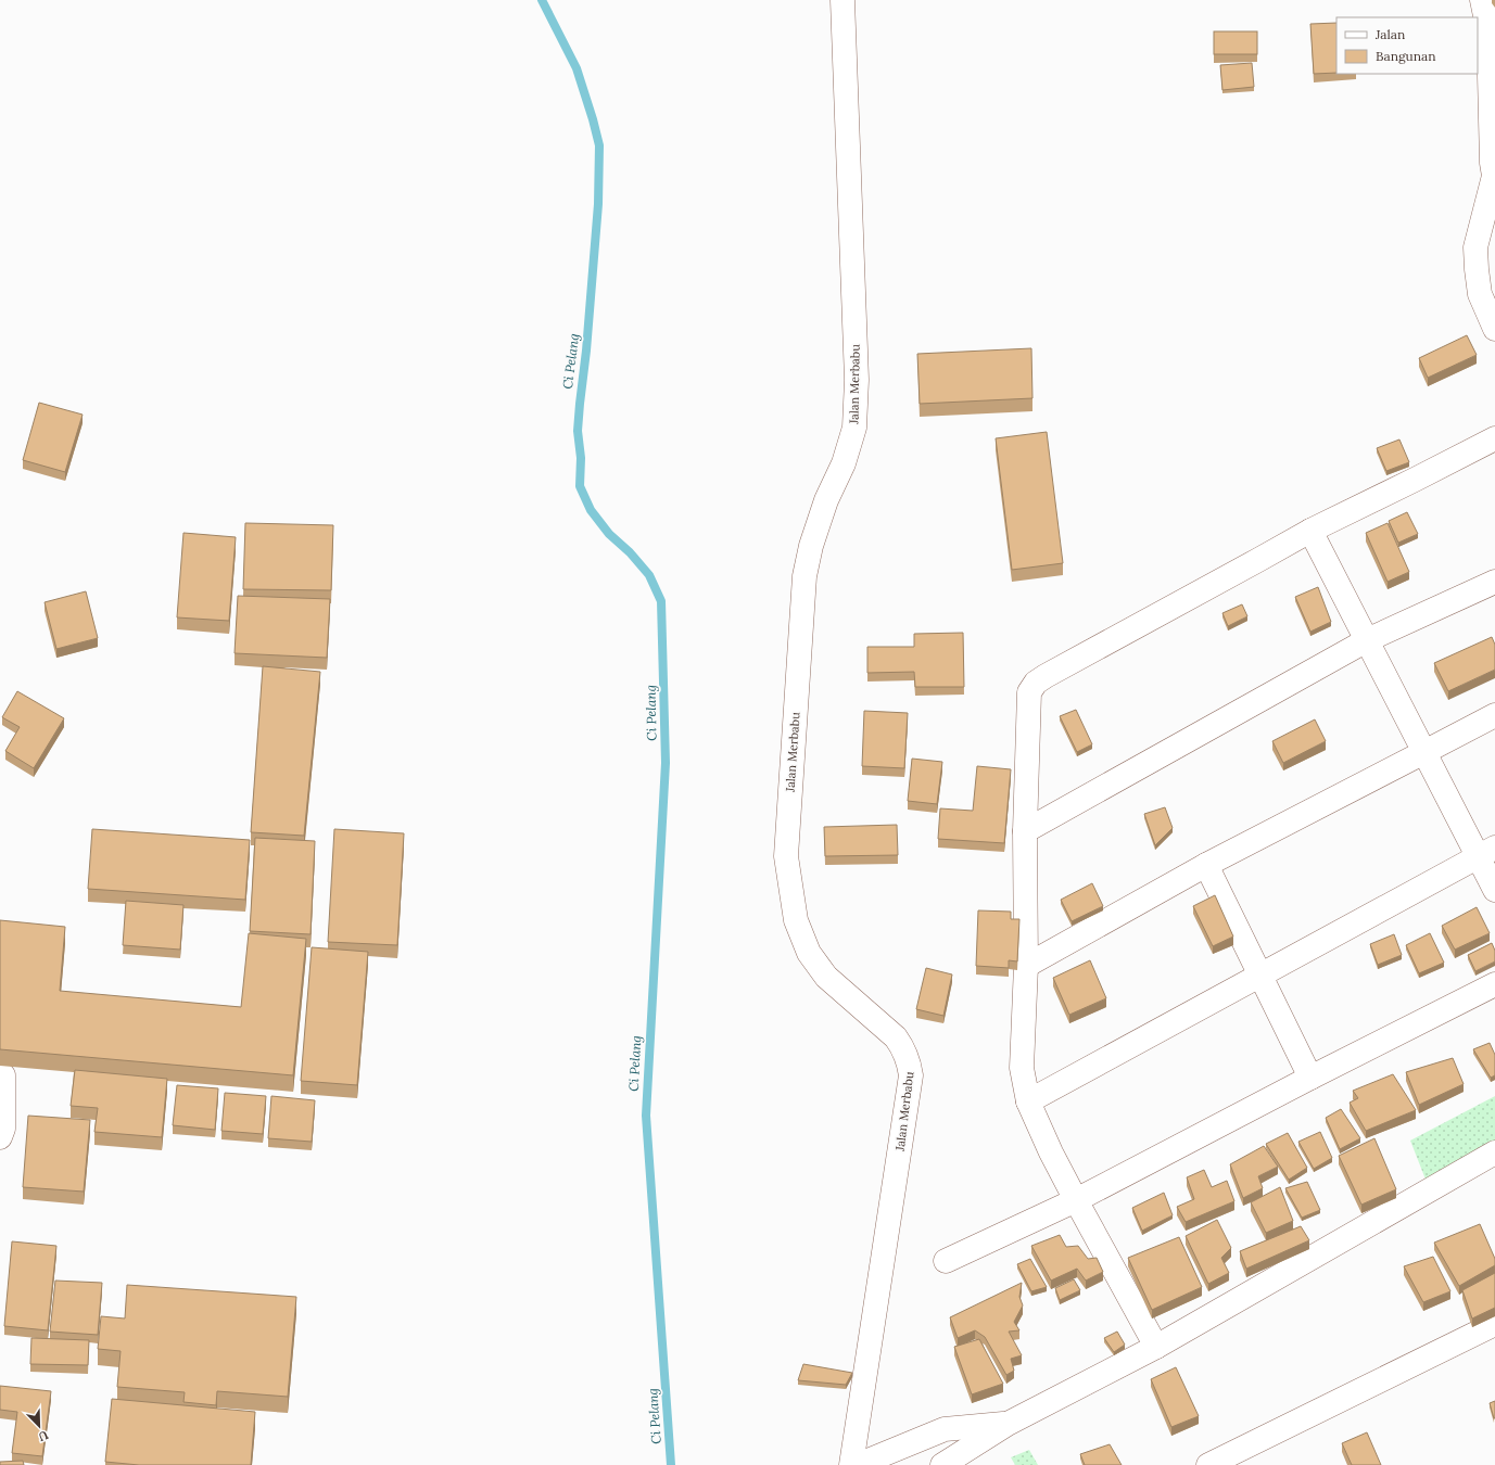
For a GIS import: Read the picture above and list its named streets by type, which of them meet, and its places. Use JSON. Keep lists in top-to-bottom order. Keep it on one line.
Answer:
{"streets":{"street":["Jalan Merbabu"]},"water":["Ci Pelang"],"legend":["Jalan","Bangunan"],"north":"bottom right"}
